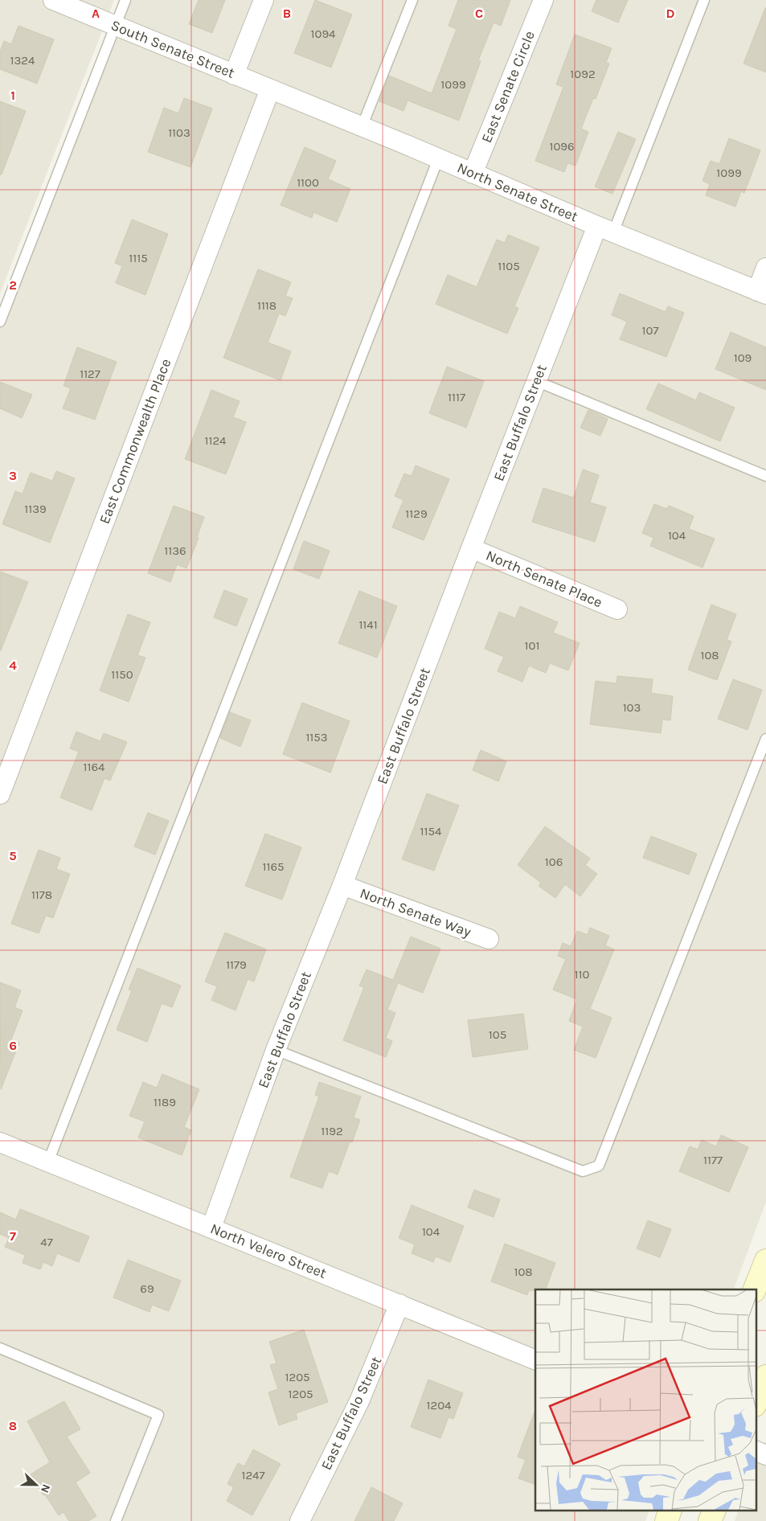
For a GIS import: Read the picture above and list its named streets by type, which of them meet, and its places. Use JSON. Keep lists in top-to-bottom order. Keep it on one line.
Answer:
{"streets":{"street":["South Senate Street","East Senate Circle","North Senate Street","East Buffalo Street","East Commonwealth Place","North Senate Place","North Senate Way","North Velero Street"]},"crossings":[["South Senate Street","North Senate Street"],["South Senate Street","East Commonwealth Place"],["East Senate Circle","North Senate Street"],["North Senate Street","East Buffalo Street"],["North Senate Street","East Commonwealth Place"],["East Buffalo Street","North Senate Place"],["East Buffalo Street","North Senate Way"],["East Buffalo Street","North Velero Street"]],"house_numbers":["1094","1324","1092","1099","1103","1096","1099","1100","1115","1105","1118","107","109","1127","1117","1124","1139","1129","104","1136","1141","101","108","1150","103","1153","1164","1154","106","1165","1178","1179","110","105","1189","1192","1177","104","47","108","69","1205","1205","1204","1247"],"north":"right","grid":{"columns":["A","B","C","D"],"rows":["1","2","3","4","5","6","7","8"]}}
